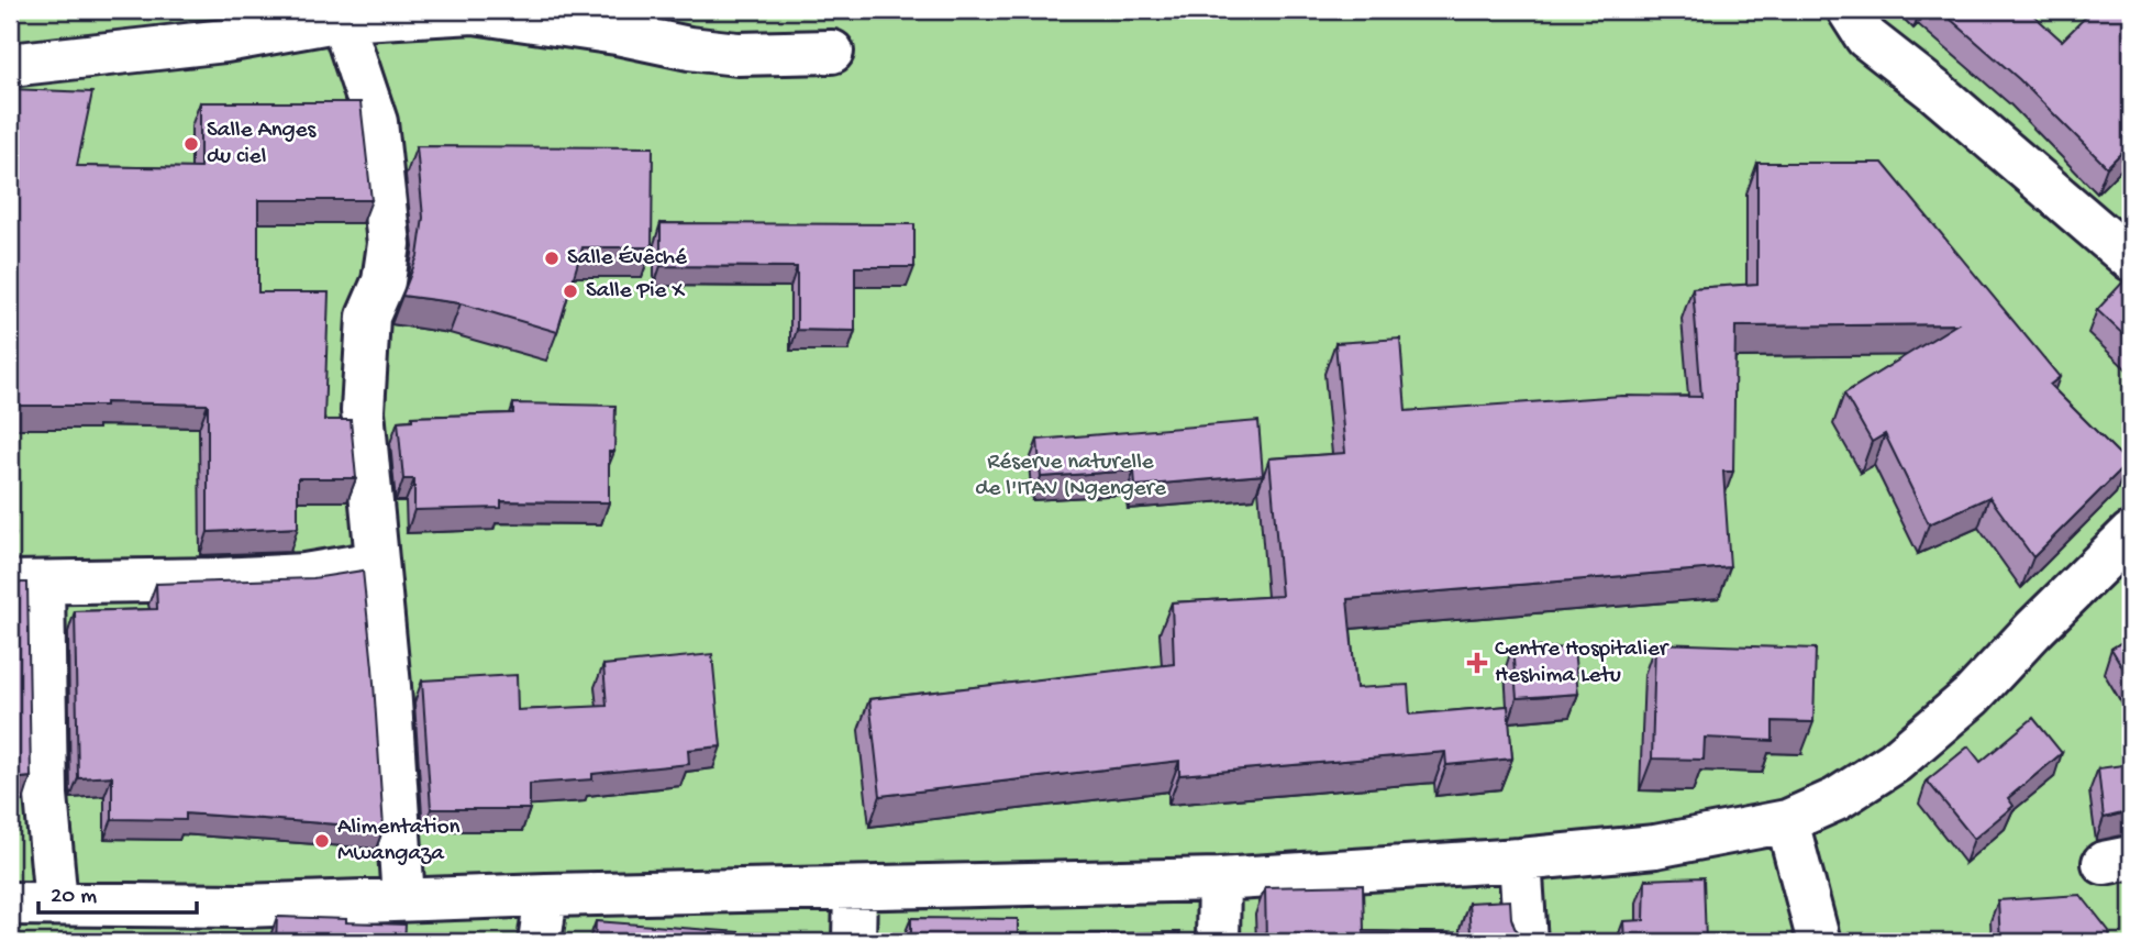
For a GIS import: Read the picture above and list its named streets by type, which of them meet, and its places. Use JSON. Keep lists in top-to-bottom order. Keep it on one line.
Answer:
{"parks":["Réserve naturelle de l'ITAV (Ngengere"],"places":{"other":["Salle Anges du ciel","Salle Évêché","Salle Pie X","Alimentation Mwangaza"],"health":["Centre Hospitalier Heshima Letu"]},"scale_bar":"20 m"}
